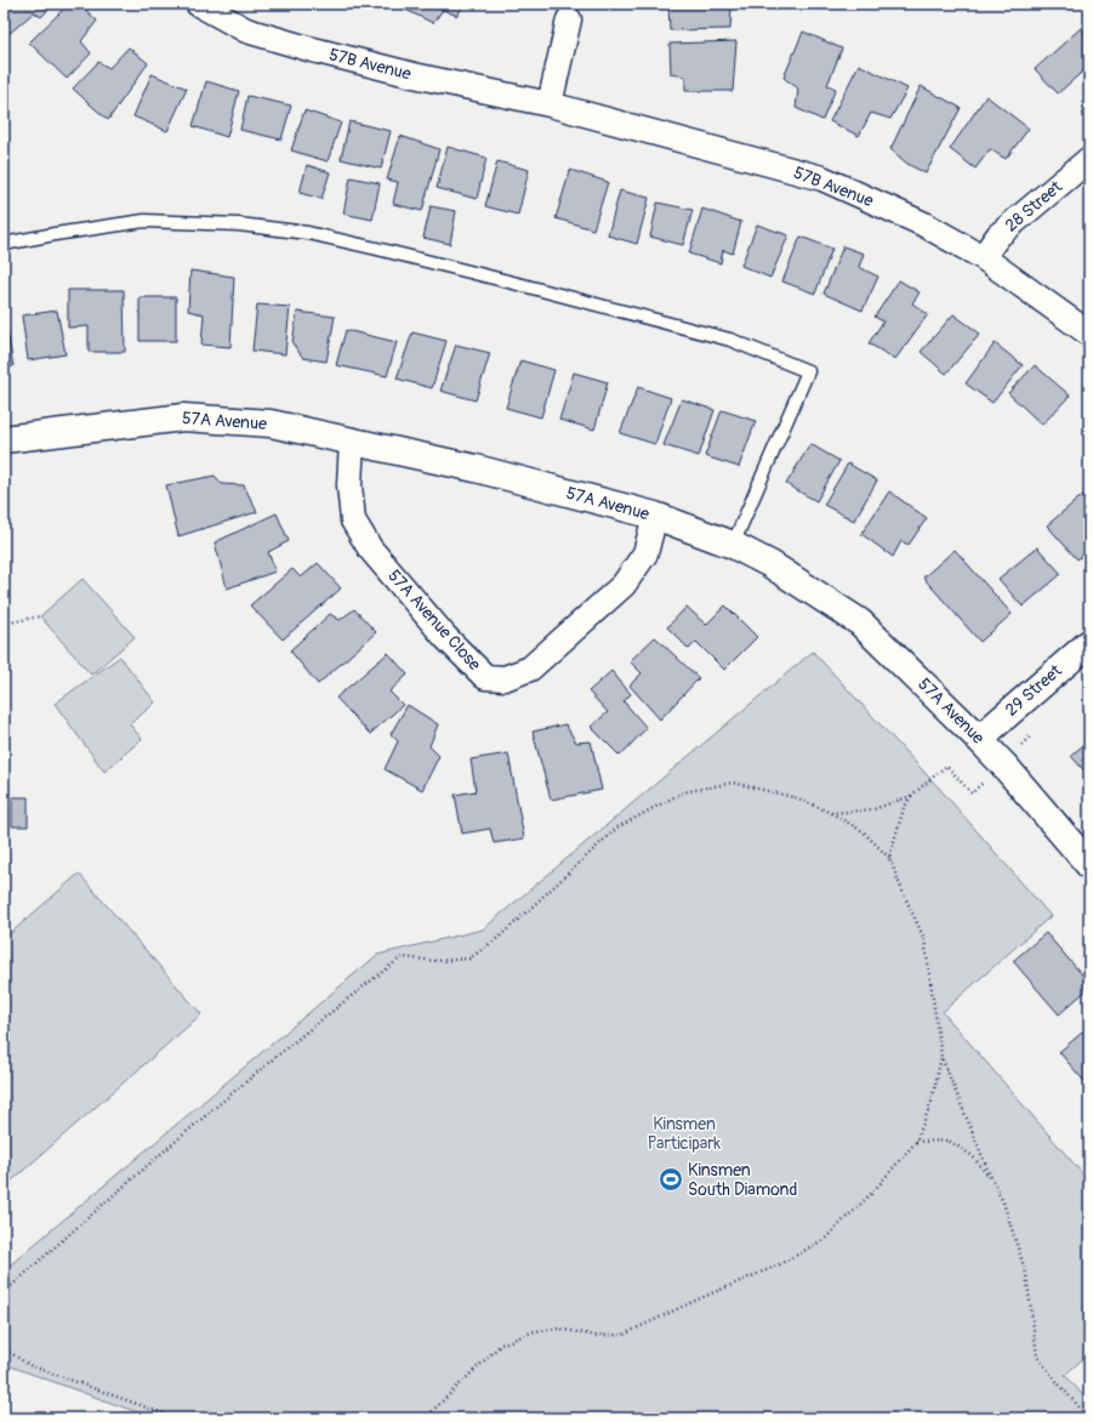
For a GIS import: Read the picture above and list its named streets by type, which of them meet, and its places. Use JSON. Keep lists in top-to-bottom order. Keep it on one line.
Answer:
{"streets":{"street":["57B Avenue","28 Street","57A Avenue","57A Avenue Close","29 Street"]},"crossings":[["57B Avenue","28 Street"],["57A Avenue","57A Avenue Close"],["57A Avenue","29 Street"]],"parks":["Kinsmen Participark"],"places":{"sports":["Kinsmen South Diamond"]}}
